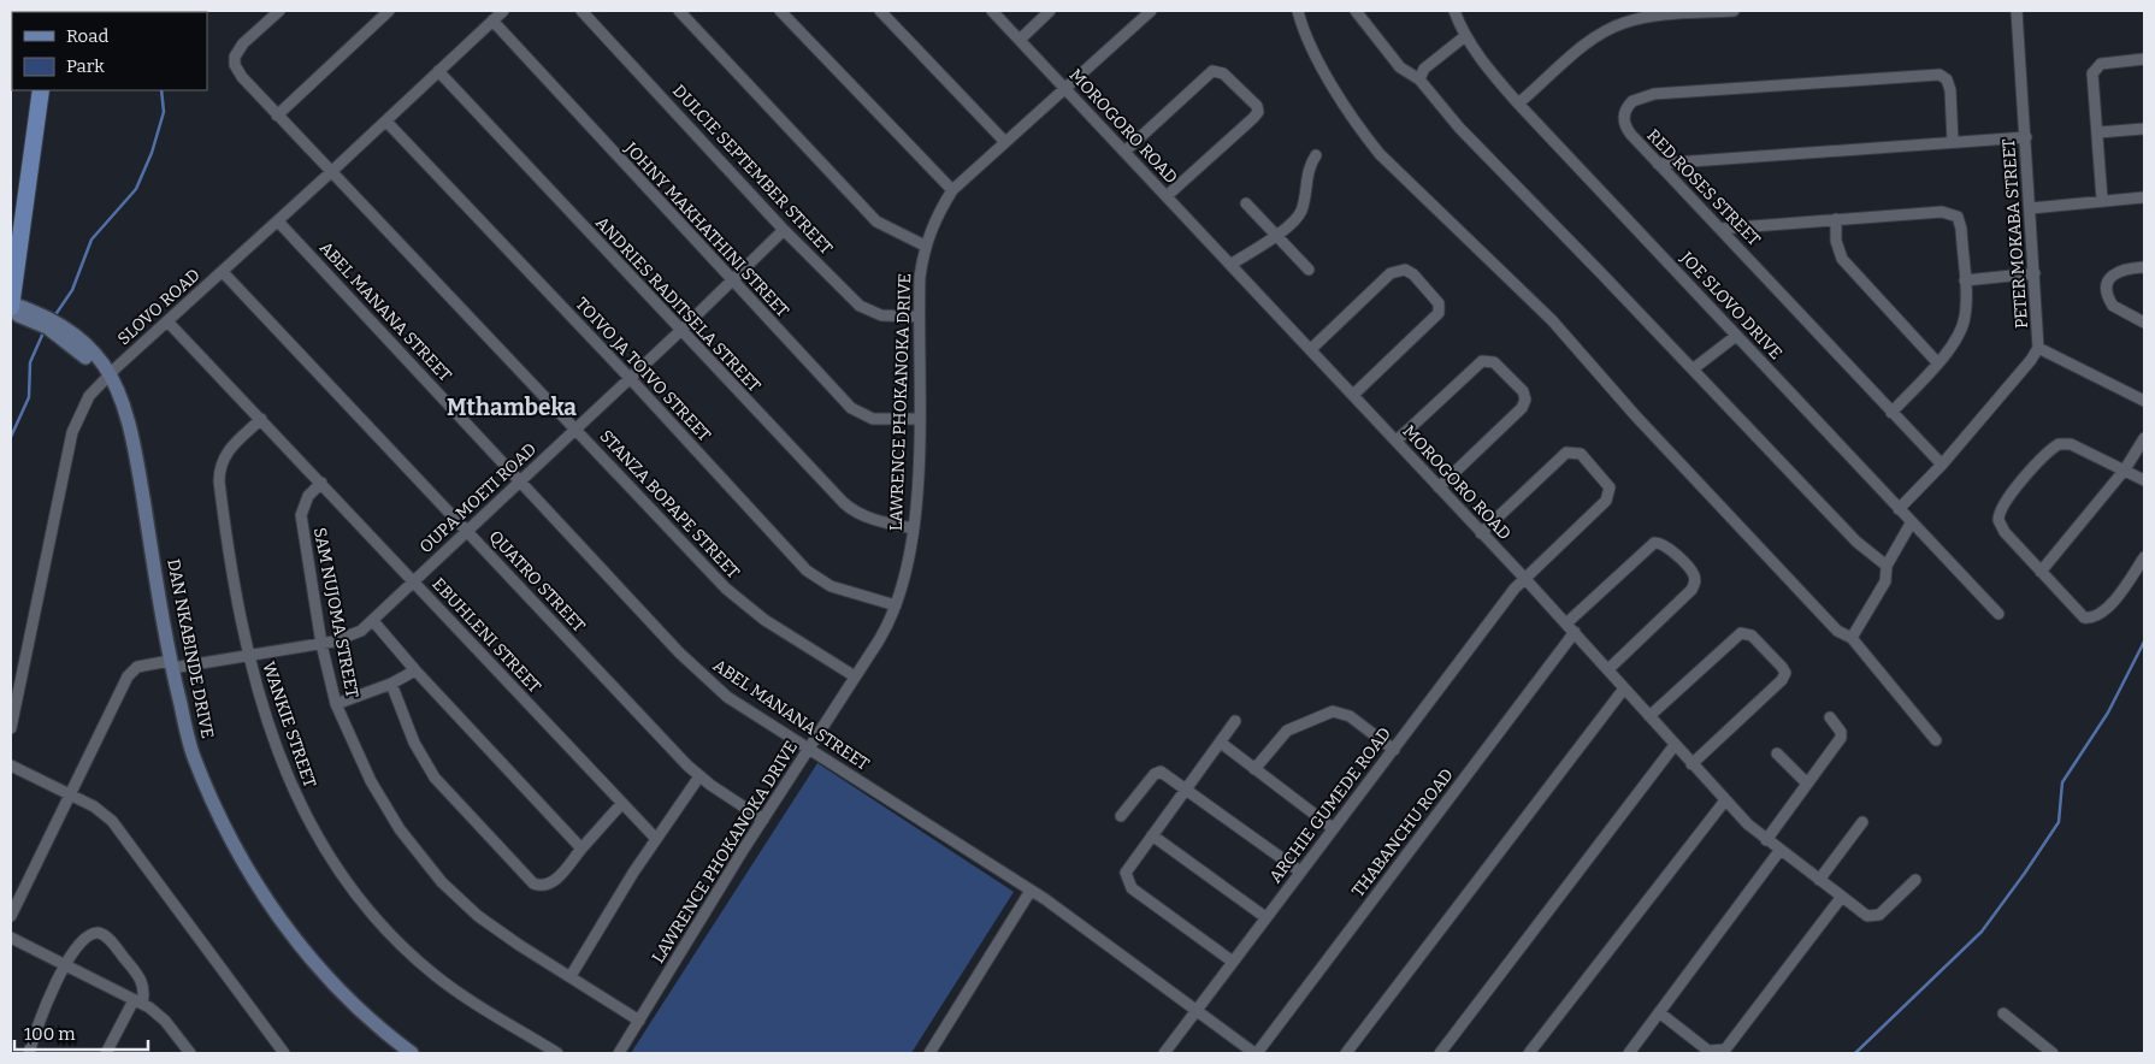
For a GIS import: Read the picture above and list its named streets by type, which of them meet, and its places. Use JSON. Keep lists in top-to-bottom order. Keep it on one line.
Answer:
{"streets":{"street":["MOROGORO ROAD","DULCIE SEPTEMBER STREET","RED ROSES STREET","JOHNY MAKHATHINI STREET","PETER MOKABA STREET","ANDRIES RADITSELA STREET","JOE SLOVO DRIVE","SLOVO ROAD","ABEL MANANA STREET","TOIVO JA TOIVO STREET","LAWRENCE PHOKANOKA DRIVE","OUPA MOETI ROAD","STANZA BOPAPE STREET","QUATRO STREET","SAM NUJOMA STREET","EBUHLENI STREET","DAN NKABINDE DRIVE","WANKIE STREET","ARCHIE GUMEDE ROAD","THABANCHU ROAD"]},"crossings":[["MOROGORO ROAD","LAWRENCE PHOKANOKA DRIVE"],["MOROGORO ROAD","ARCHIE GUMEDE ROAD"],["MOROGORO ROAD","THABANCHU ROAD"],["DULCIE SEPTEMBER STREET","LAWRENCE PHOKANOKA DRIVE"],["DULCIE SEPTEMBER STREET","OUPA MOETI ROAD"],["RED ROSES STREET","PETER MOKABA STREET"],["JOHNY MAKHATHINI STREET","SLOVO ROAD"],["JOHNY MAKHATHINI STREET","LAWRENCE PHOKANOKA DRIVE"],["JOHNY MAKHATHINI STREET","OUPA MOETI ROAD"],["PETER MOKABA STREET","JOE SLOVO DRIVE"],["ANDRIES RADITSELA STREET","SLOVO ROAD"],["ANDRIES RADITSELA STREET","LAWRENCE PHOKANOKA DRIVE"],["ANDRIES RADITSELA STREET","OUPA MOETI ROAD"],["SLOVO ROAD","ABEL MANANA STREET"],["SLOVO ROAD","TOIVO JA TOIVO STREET"],["SLOVO ROAD","STANZA BOPAPE STREET"],["SLOVO ROAD","QUATRO STREET"],["SLOVO ROAD","EBUHLENI STREET"],["SLOVO ROAD","DAN NKABINDE DRIVE"],["ABEL MANANA STREET","LAWRENCE PHOKANOKA DRIVE"],["ABEL MANANA STREET","OUPA MOETI ROAD"],["ABEL MANANA STREET","ARCHIE GUMEDE ROAD"],["ABEL MANANA STREET","THABANCHU ROAD"],["TOIVO JA TOIVO STREET","LAWRENCE PHOKANOKA DRIVE"],["TOIVO JA TOIVO STREET","OUPA MOETI ROAD"],["LAWRENCE PHOKANOKA DRIVE","STANZA BOPAPE STREET"],["LAWRENCE PHOKANOKA DRIVE","QUATRO STREET"],["LAWRENCE PHOKANOKA DRIVE","SAM NUJOMA STREET"],["OUPA MOETI ROAD","STANZA BOPAPE STREET"],["OUPA MOETI ROAD","QUATRO STREET"],["OUPA MOETI ROAD","SAM NUJOMA STREET"],["OUPA MOETI ROAD","EBUHLENI STREET"],["OUPA MOETI ROAD","DAN NKABINDE DRIVE"],["OUPA MOETI ROAD","WANKIE STREET"],["SAM NUJOMA STREET","EBUHLENI STREET"],["EBUHLENI STREET","WANKIE STREET"]],"districts":["Mthambeka"],"legend":["Road","Park"],"scale_bar":"100 m"}
